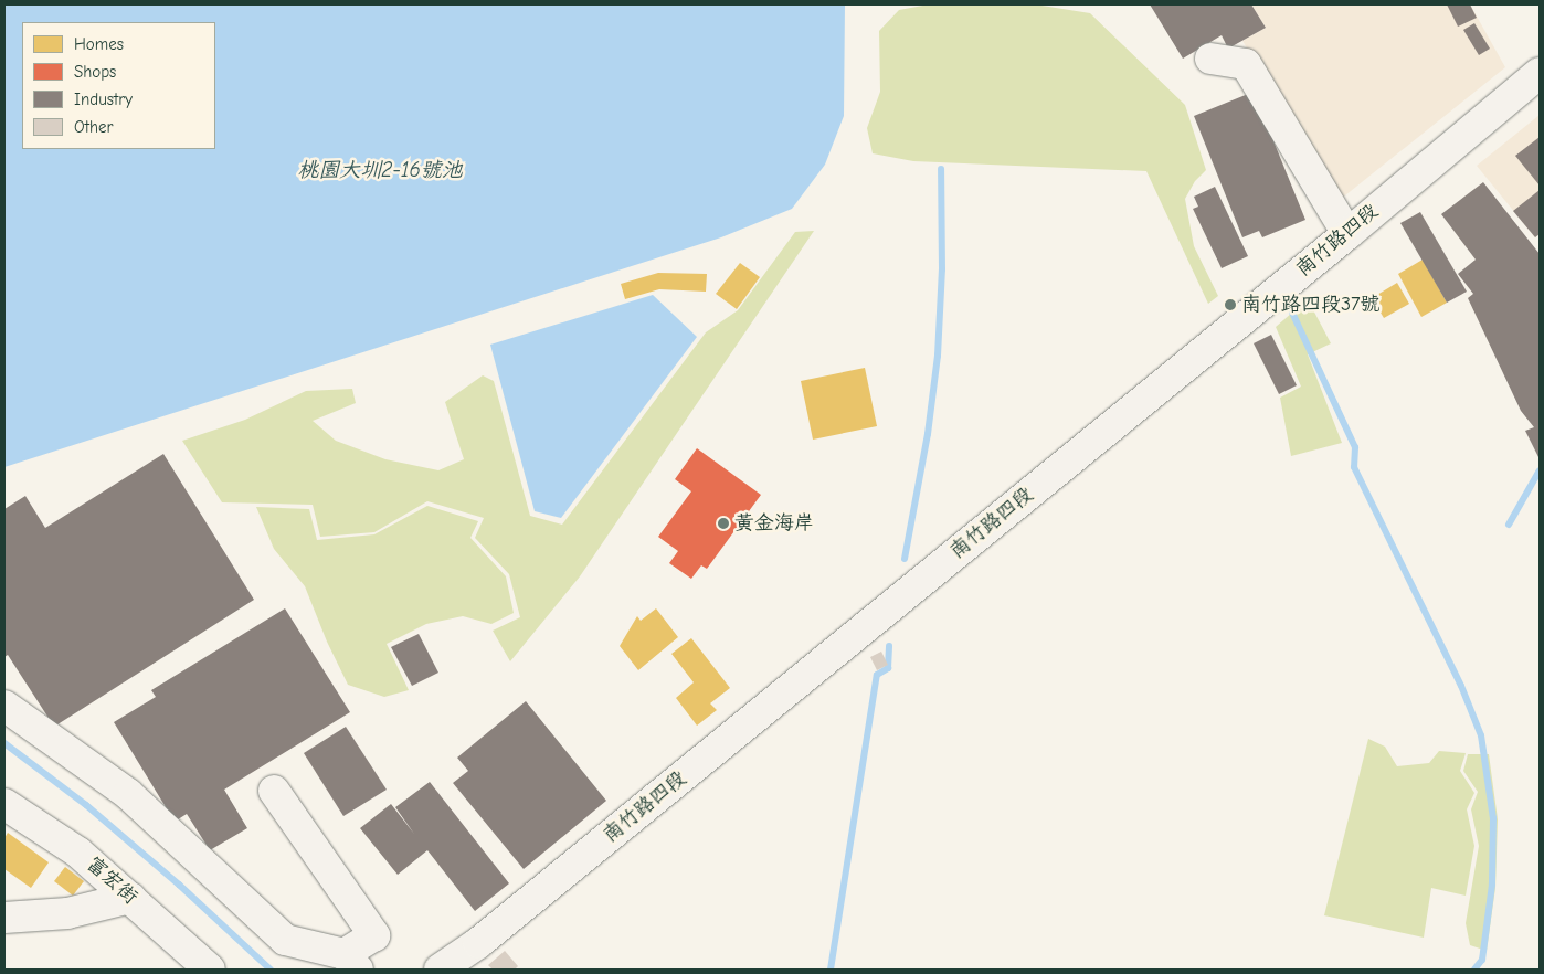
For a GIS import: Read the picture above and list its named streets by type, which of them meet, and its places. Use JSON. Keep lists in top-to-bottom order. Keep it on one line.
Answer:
{"streets":{"street":["南竹路四段","富宏街"]},"water":["桃園大圳2-16號池"],"places":["南竹路四段37號","黃金海岸"],"legend":["Homes","Shops","Industry","Other"]}
